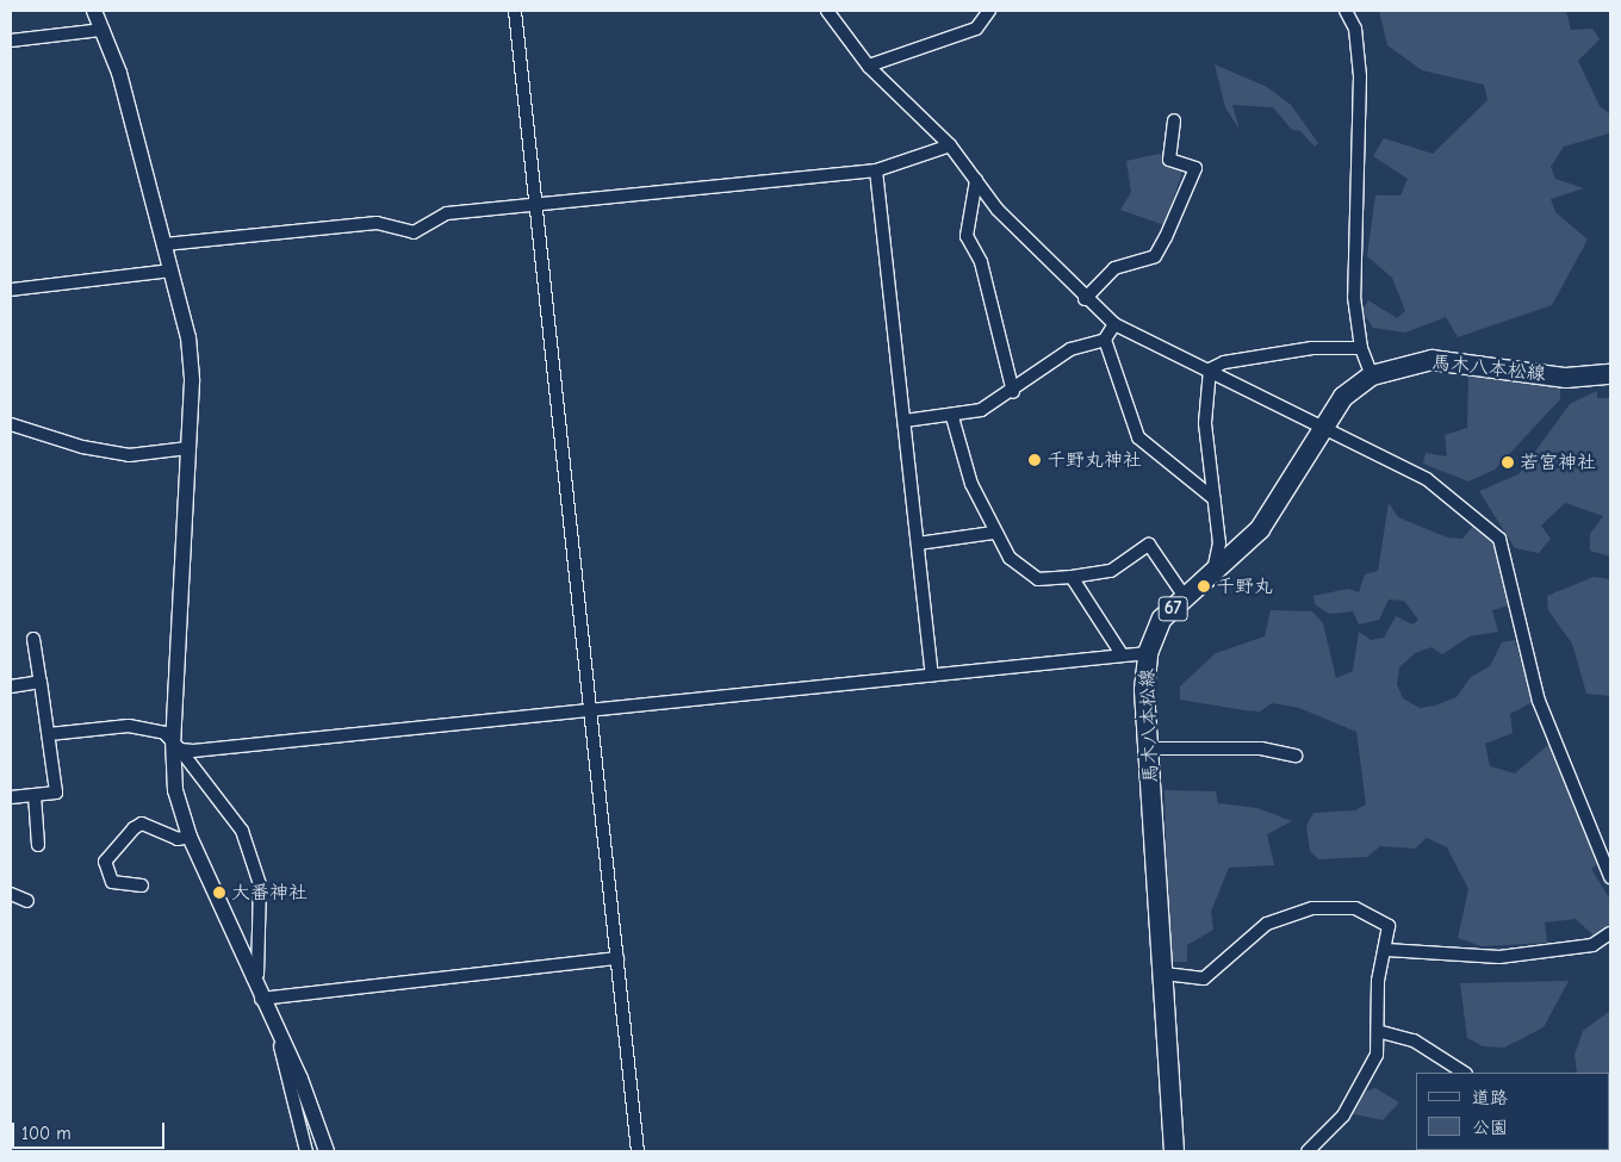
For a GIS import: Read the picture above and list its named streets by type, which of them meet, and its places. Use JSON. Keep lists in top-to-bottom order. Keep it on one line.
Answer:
{"streets":{"main road":["馬木八本松線","67"]},"places":["千野丸神社","若宮神社","千野丸","大番神社"],"legend":["道路","公園"],"scale_bar":"100 m"}
